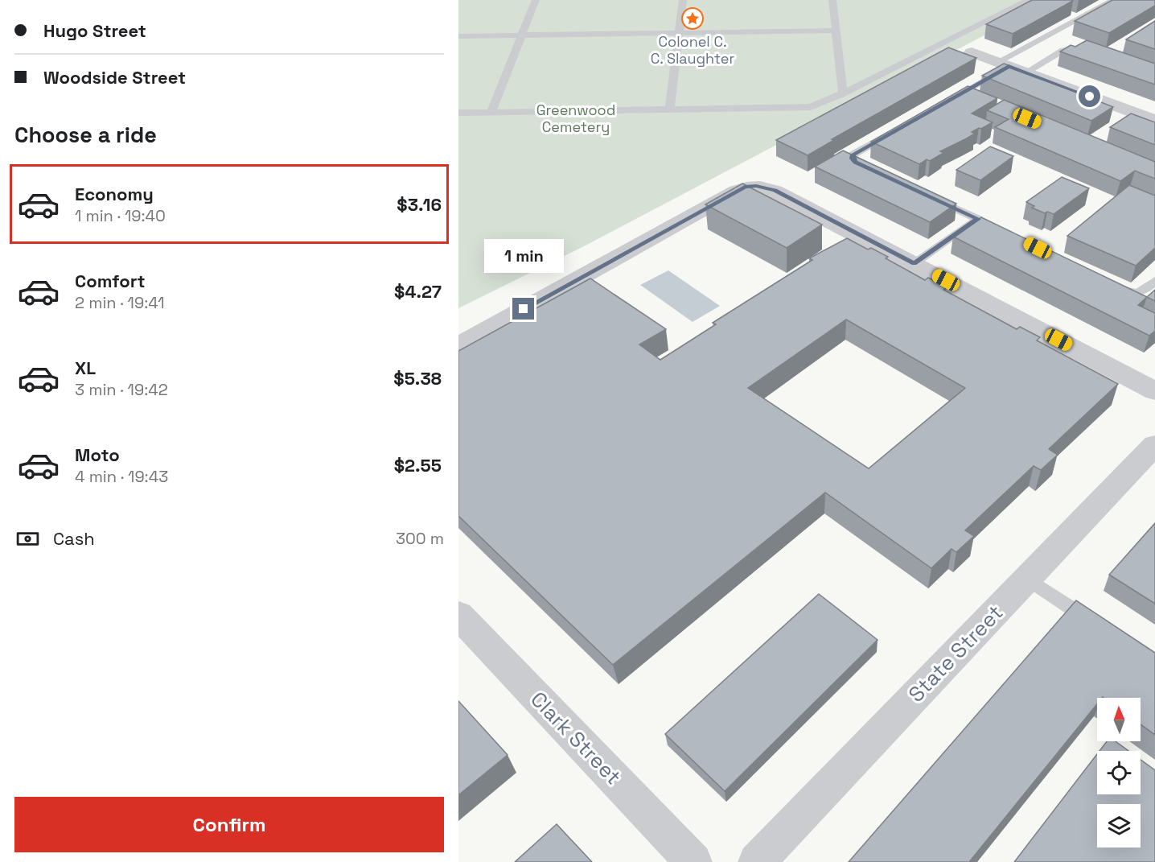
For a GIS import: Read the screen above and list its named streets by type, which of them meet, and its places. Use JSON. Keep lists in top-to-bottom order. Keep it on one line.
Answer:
{"streets":{"street":["State Street","Clark Street"]},"parks":["Greenwood Cemetery"],"places":{"place":["Colonel C. C. Slaughter"]},"north":"top","page":{"banner":["Hugo Street","Woodside Street"],"heading":"Choose a ride","list":[{"name":"Economy","note":"1 min · 19:40","value":"$3.16"},{"name":"Comfort","note":"2 min · 19:41","value":"$4.27"},{"name":"XL","note":"3 min · 19:42","value":"$5.38"},{"name":"Moto","note":"4 min · 19:43","value":"$2.55"}],"bubble":"1 min","pay":["Cash","300 m"],"buttons":"Confirm"}}
